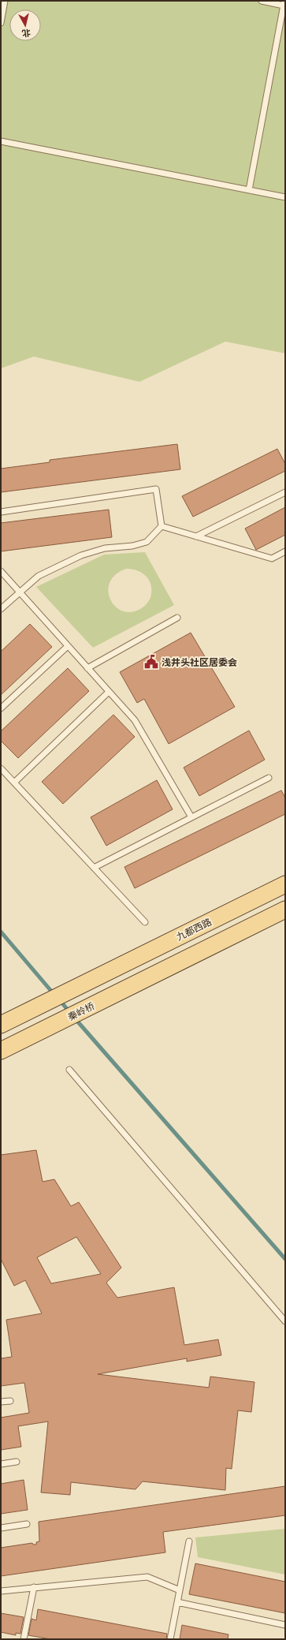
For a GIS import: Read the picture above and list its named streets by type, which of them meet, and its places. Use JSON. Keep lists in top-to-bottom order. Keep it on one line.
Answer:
{"streets":{"main road":["九都西路","秦岭桥"]},"places":{"public building":["浅井头社区居委会"]},"north":"bottom"}
